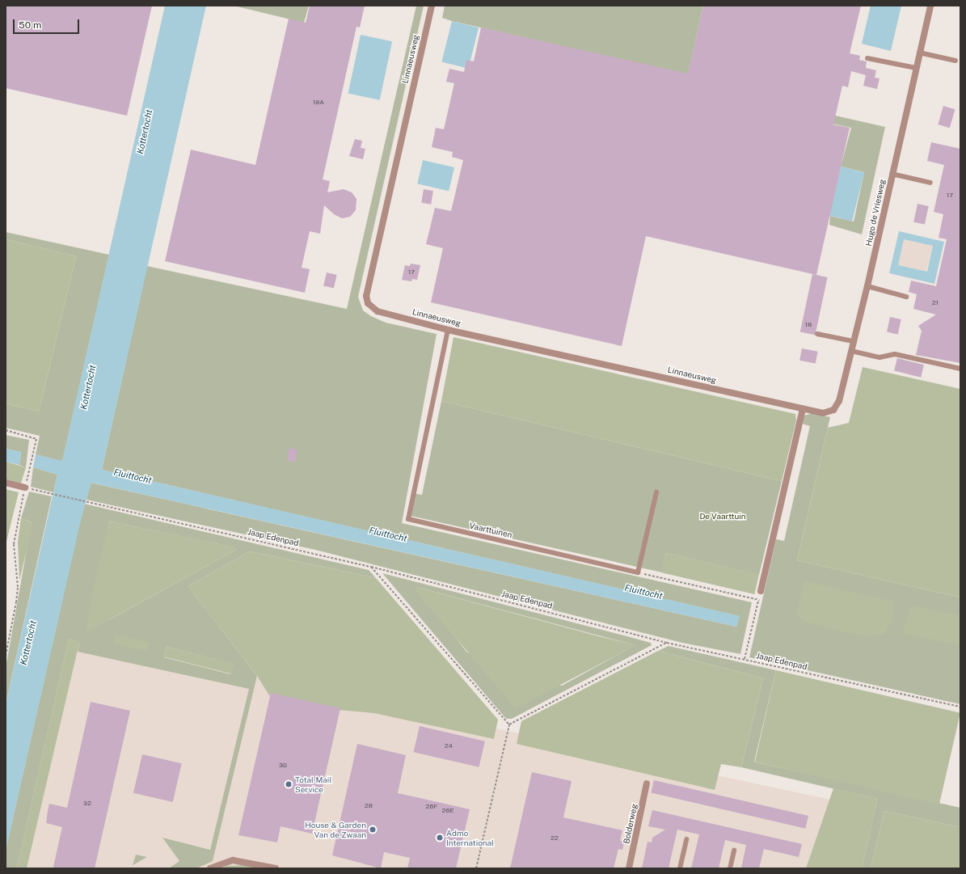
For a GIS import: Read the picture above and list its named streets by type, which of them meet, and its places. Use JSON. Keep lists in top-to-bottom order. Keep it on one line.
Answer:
{"streets":{"street":["Linnaeusweg","Hugo de Vriesweg","Bolderweg"],"lane":["Vaarttuinen"],"path":["Jaap Edenpad"]},"crossings":[["Linnaeusweg","Hugo de Vriesweg"],["Linnaeusweg","Vaarttuinen"]],"water":["Kottertocht","Fluittocht"],"parks":["De Vaarttuin"],"places":["Total Mail Service","House & Garden Van de Zwaan","Admo International"],"house_numbers":["18A","17","17","21","18","24","30","32","28","26F","26E","22"],"scale_bar":"50 m"}
